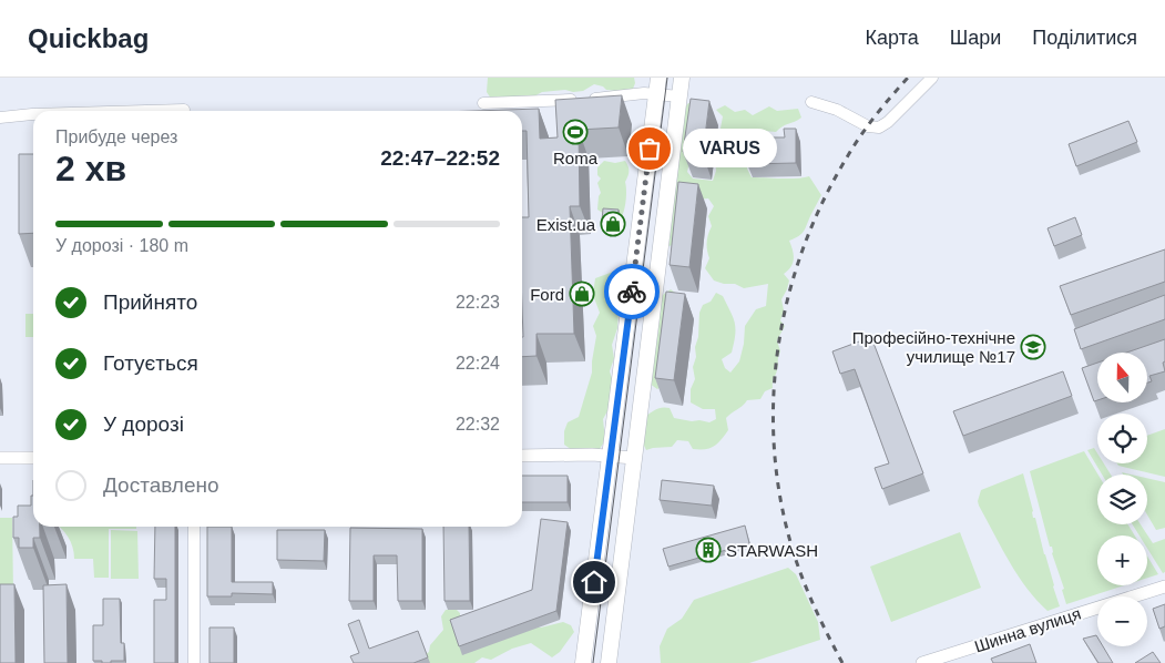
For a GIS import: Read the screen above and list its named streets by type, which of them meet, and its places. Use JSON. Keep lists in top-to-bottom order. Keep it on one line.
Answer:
{"streets":{"street":["Шинна вулиця"]},"places":{"sports":["Roma"],"other":["VARUS"],"shop":["Exist.ua","Ford"],"school or university":["Професійно-технічне училище №17"],"building":["STARWASH"]},"north":"top","page":{"header":"Quickbag","nav":["Карта","Шари","Поділитися"],"heading":["2 хв","Прибуде через","22:47–22:52"],"bubble":"VARUS","bar":"У дорозі · 180 m","list":[["Прийнято","22:23"],["Готується","22:24"],["У дорозі","22:32"],"Доставлено"],"map_buttons":["+","−"]}}
